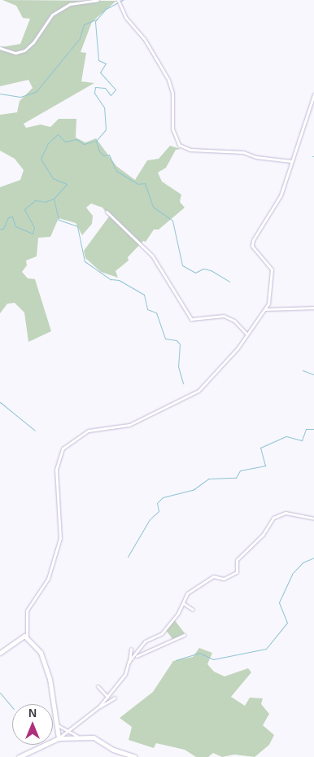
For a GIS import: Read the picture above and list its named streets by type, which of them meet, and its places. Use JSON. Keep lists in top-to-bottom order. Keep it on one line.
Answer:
{"north":"top"}
